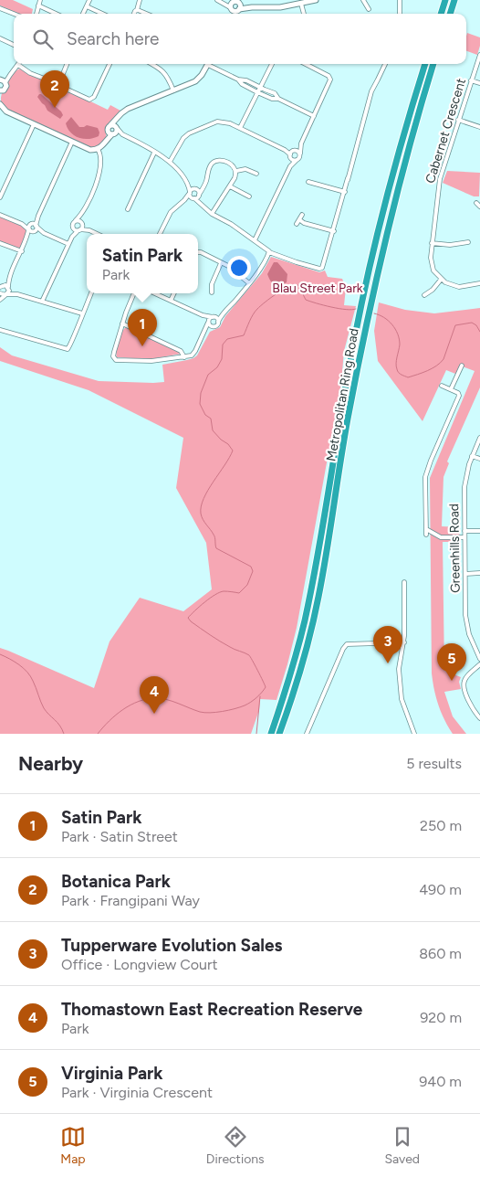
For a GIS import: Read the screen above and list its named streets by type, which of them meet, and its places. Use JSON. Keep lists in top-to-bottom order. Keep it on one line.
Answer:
{"streets":{"highway":["Metropolitan Ring Road"],"street":["Cabernet Crescent","Greenhills Road"]},"parks":["Blau Street Park"],"page":{"search":"Search here","pins":["2","1","3","5","4"],"popup":["Satin Park","Park"],"heading":["Nearby","5 results"],"list":[{"mark":"1","name":"Satin Park","note":"Park · Satin Street","value":"250 m"},{"mark":"2","name":"Botanica Park","note":"Park · Frangipani Way","value":"490 m"},{"mark":"3","name":"Tupperware Evolution Sales","note":"Office · Longview Court","value":"860 m"},{"mark":"4","name":"Thomastown East Recreation Reserve","note":"Park","value":"920 m"},{"mark":"5","name":"Virginia Park","note":"Park · Virginia Crescent","value":"940 m"}],"nav":["Map","Directions","Saved"]}}
